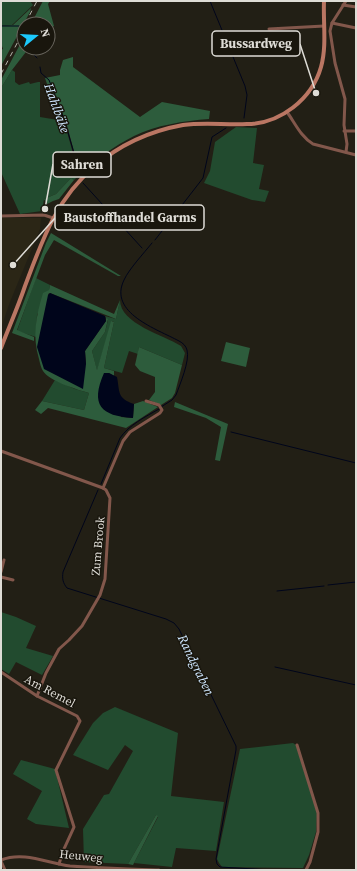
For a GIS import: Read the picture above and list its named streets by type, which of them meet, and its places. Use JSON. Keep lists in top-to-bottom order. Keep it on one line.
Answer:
{"streets":{"street":["Zum Brook","Am Remel","Heuweg"]},"crossings":[["Zum Brook","Am Remel"],["Am Remel","Heuweg"]],"water":["Hahlbäke","Randgraben"],"places":["Bussardweg","Sahren","Baustoffhandel Garms"],"north":"right"}
